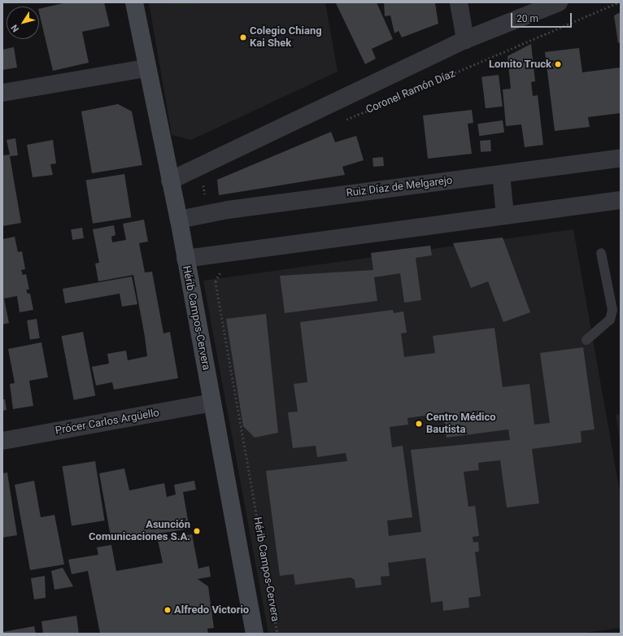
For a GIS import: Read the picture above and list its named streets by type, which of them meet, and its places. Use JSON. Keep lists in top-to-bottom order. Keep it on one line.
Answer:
{"streets":{"main road":["Hérib Campos-Cervera"],"street":["Coronel Ramón Díaz","Ruiz Díaz de Melgarejo","Prócer Carlos Argüello"]},"crossings":[["Coronel Ramón Díaz","Hérib Campos-Cervera"],["Ruiz Díaz de Melgarejo","Hérib Campos-Cervera"],["Hérib Campos-Cervera","Prócer Carlos Argüello"]],"places":["Colegio Chiang Kai Shek","Lomito Truck","Centro Médico Bautista","Asunción Comunicaciones S.A.","Alfredo Victorio"],"scale_bar":"20 m","north":"bottom left"}
